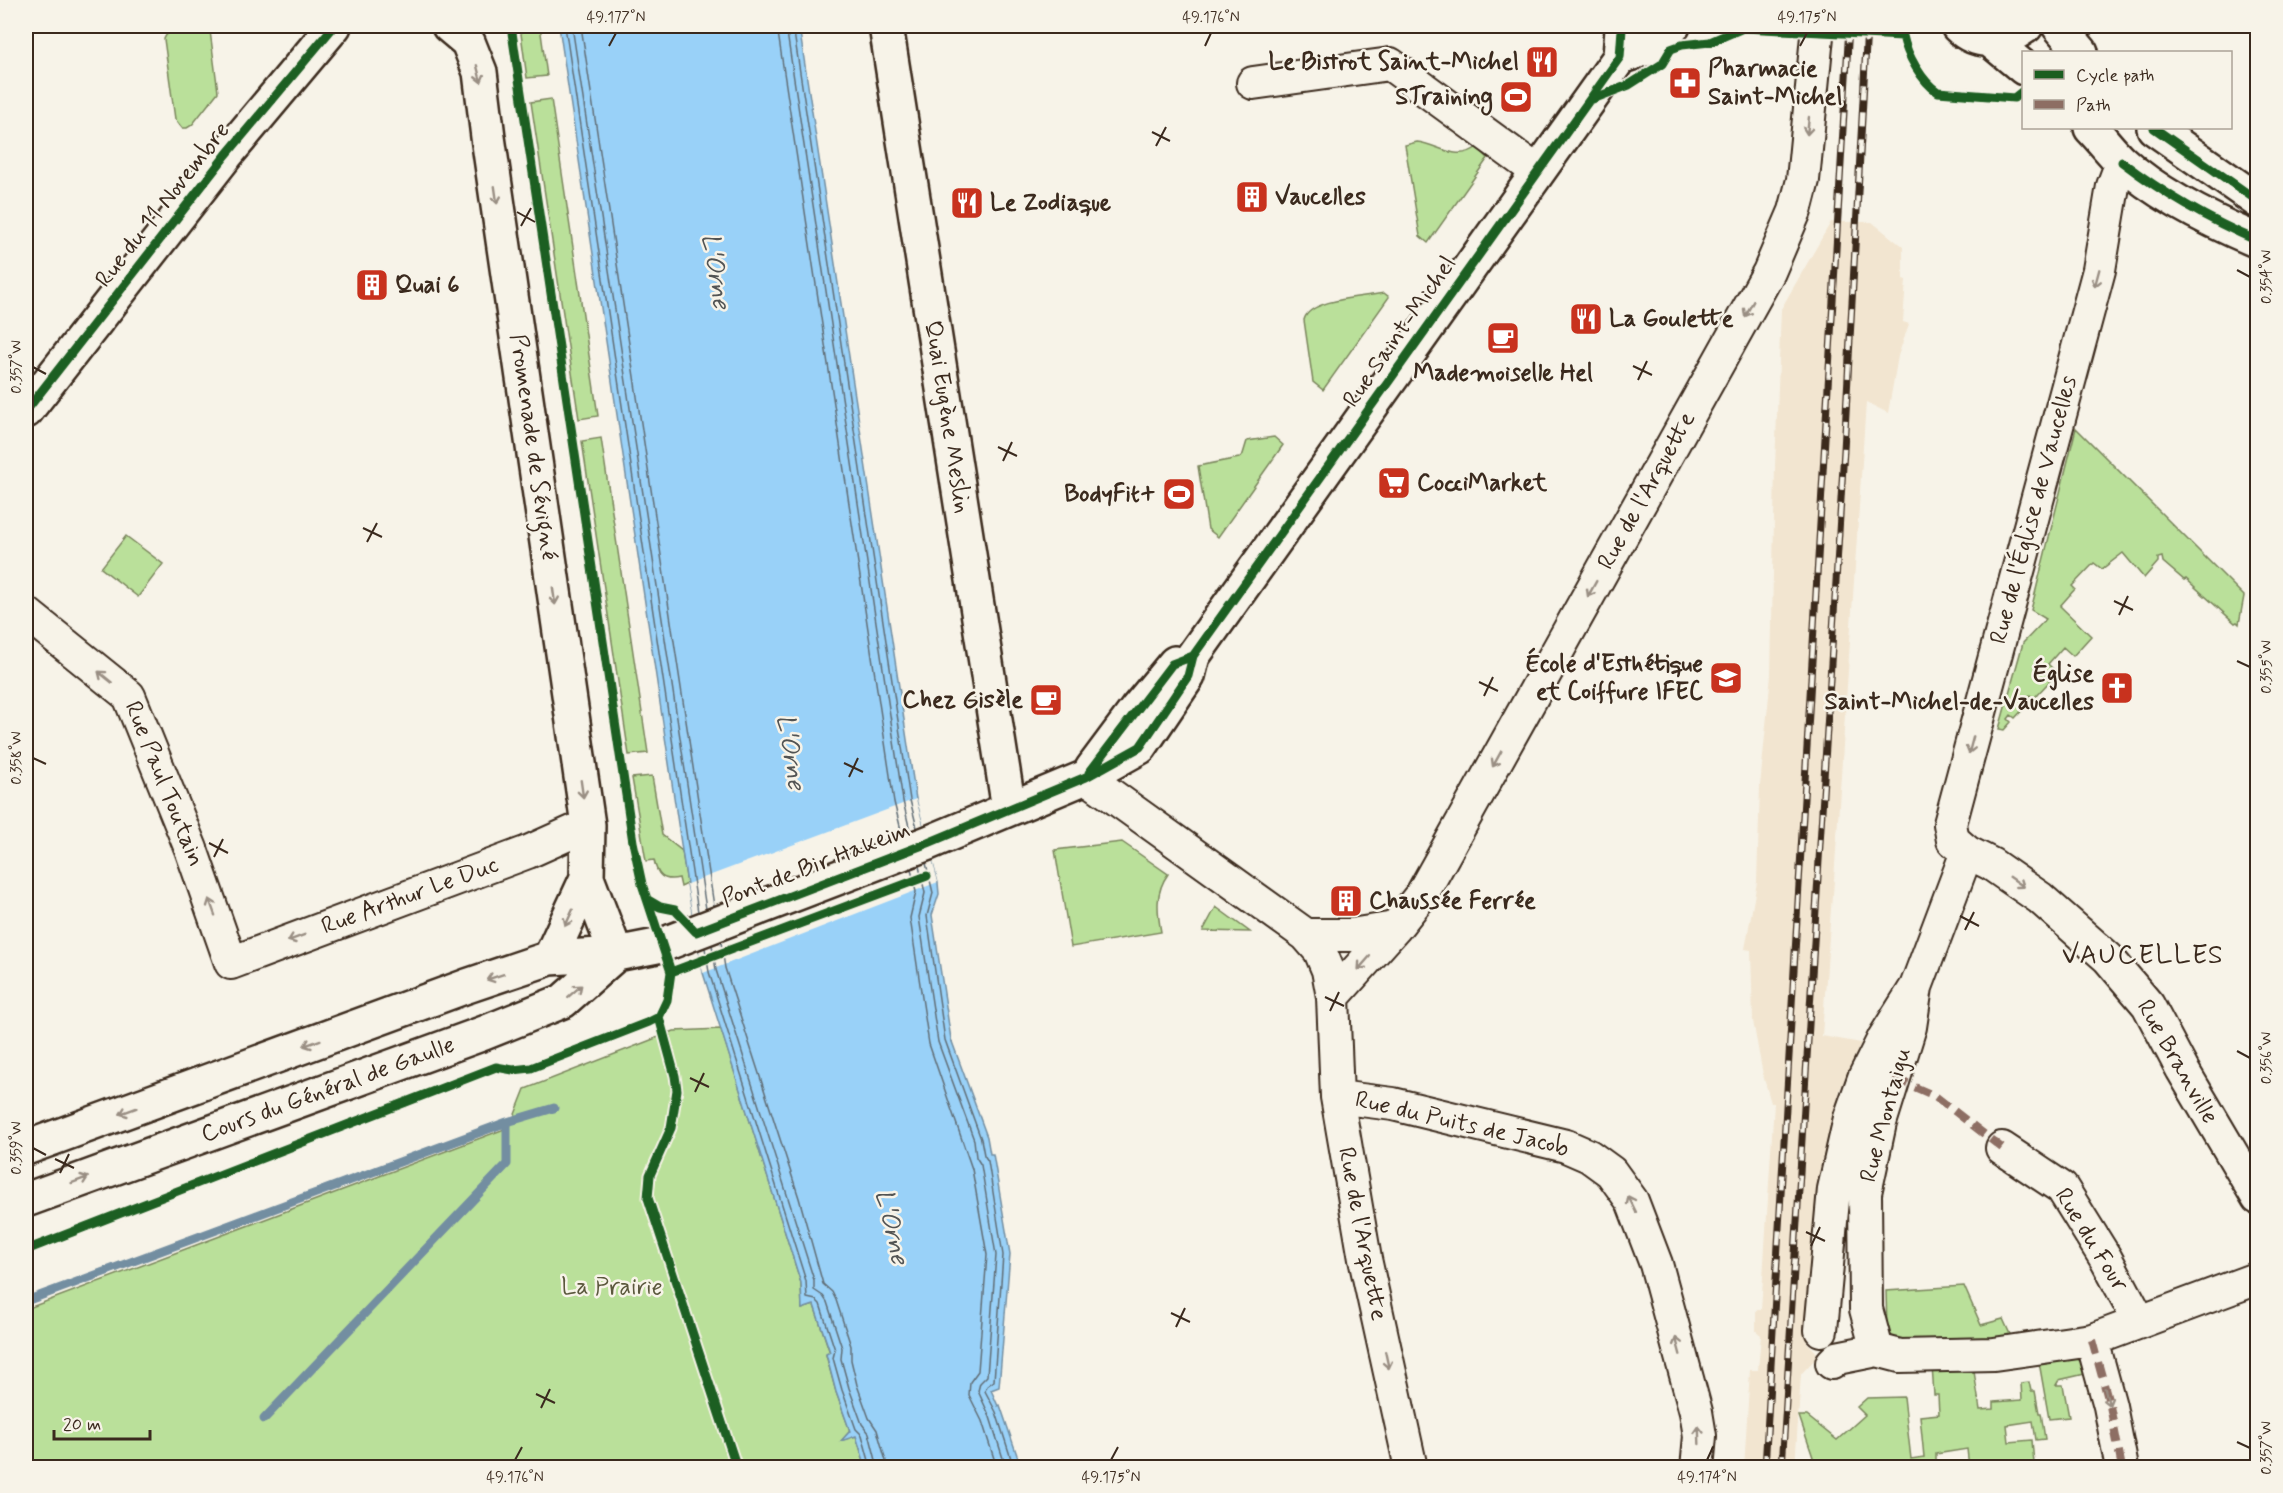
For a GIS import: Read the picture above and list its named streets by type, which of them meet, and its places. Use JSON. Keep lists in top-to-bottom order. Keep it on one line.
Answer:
{"streets":{"main road":["Rue du 11 Novembre","Rue Saint-Michel","Quai Eugène Meslin","Promenade de Sévigné","Pont de Bir Hakeim","Cours du Général de Gaulle"],"street":["Rue de l'Arquette","Rue de l'Église de Vaucelles","Rue Paul Toutain","Rue Arthur Le Duc","Rue Branville","Rue Montaigu","Rue du Puits de Jacob","Rue du Four"]},"crossings":[["Rue Saint-Michel","Rue de l'Arquette"],["Quai Eugène Meslin","Pont de Bir Hakeim"],["Promenade de Sévigné","Pont de Bir Hakeim"],["Promenade de Sévigné","Rue Arthur Le Duc"],["Promenade de Sévigné","Cours du Général de Gaulle"],["Rue de l'Arquette","Rue du Puits de Jacob"],["Rue de l'Église de Vaucelles","Rue Branville"],["Rue de l'Église de Vaucelles","Rue Montaigu"],["Rue Paul Toutain","Rue Arthur Le Duc"],["Pont de Bir Hakeim","Cours du Général de Gaulle"],["Rue Branville","Rue Montaigu"]],"one_way":["Promenade de Sévigné","Rue de l'Arquette","Rue de l'Église de Vaucelles","Rue Paul Toutain","Rue Arthur Le Duc","Rue Branville","Rue du Puits de Jacob"],"districts":["VAUCELLES"],"water":["L'Orne"],"parks":["La Prairie"],"places":{"restaurant":["Le Bistrot Saint-Michel","Le Zodiaque","La Goulette"],"pharmacy":["Pharmacie Saint-Michel"],"sports":["STraining","BodyFit+"],"building":["Vaucelles","Quai 6","Chaussée Ferrée"],"cafe":["Mademoiselle Hel","Chez Gisèle"],"supermarket":["CocciMarket"],"school or university":["École d'Esthétique et Coiffure IFEC"],"church":["Église Saint-Michel-de-Vaucelles"]},"legend":["Cycle path","Path"],"scale_bar":"20 m","coordinates":["49.177°N","49.176°N","49.175°N","0.354°W","0.357°W","0.355°W","0.358°W","0.356°W","0.359°W","49.174°N"]}
